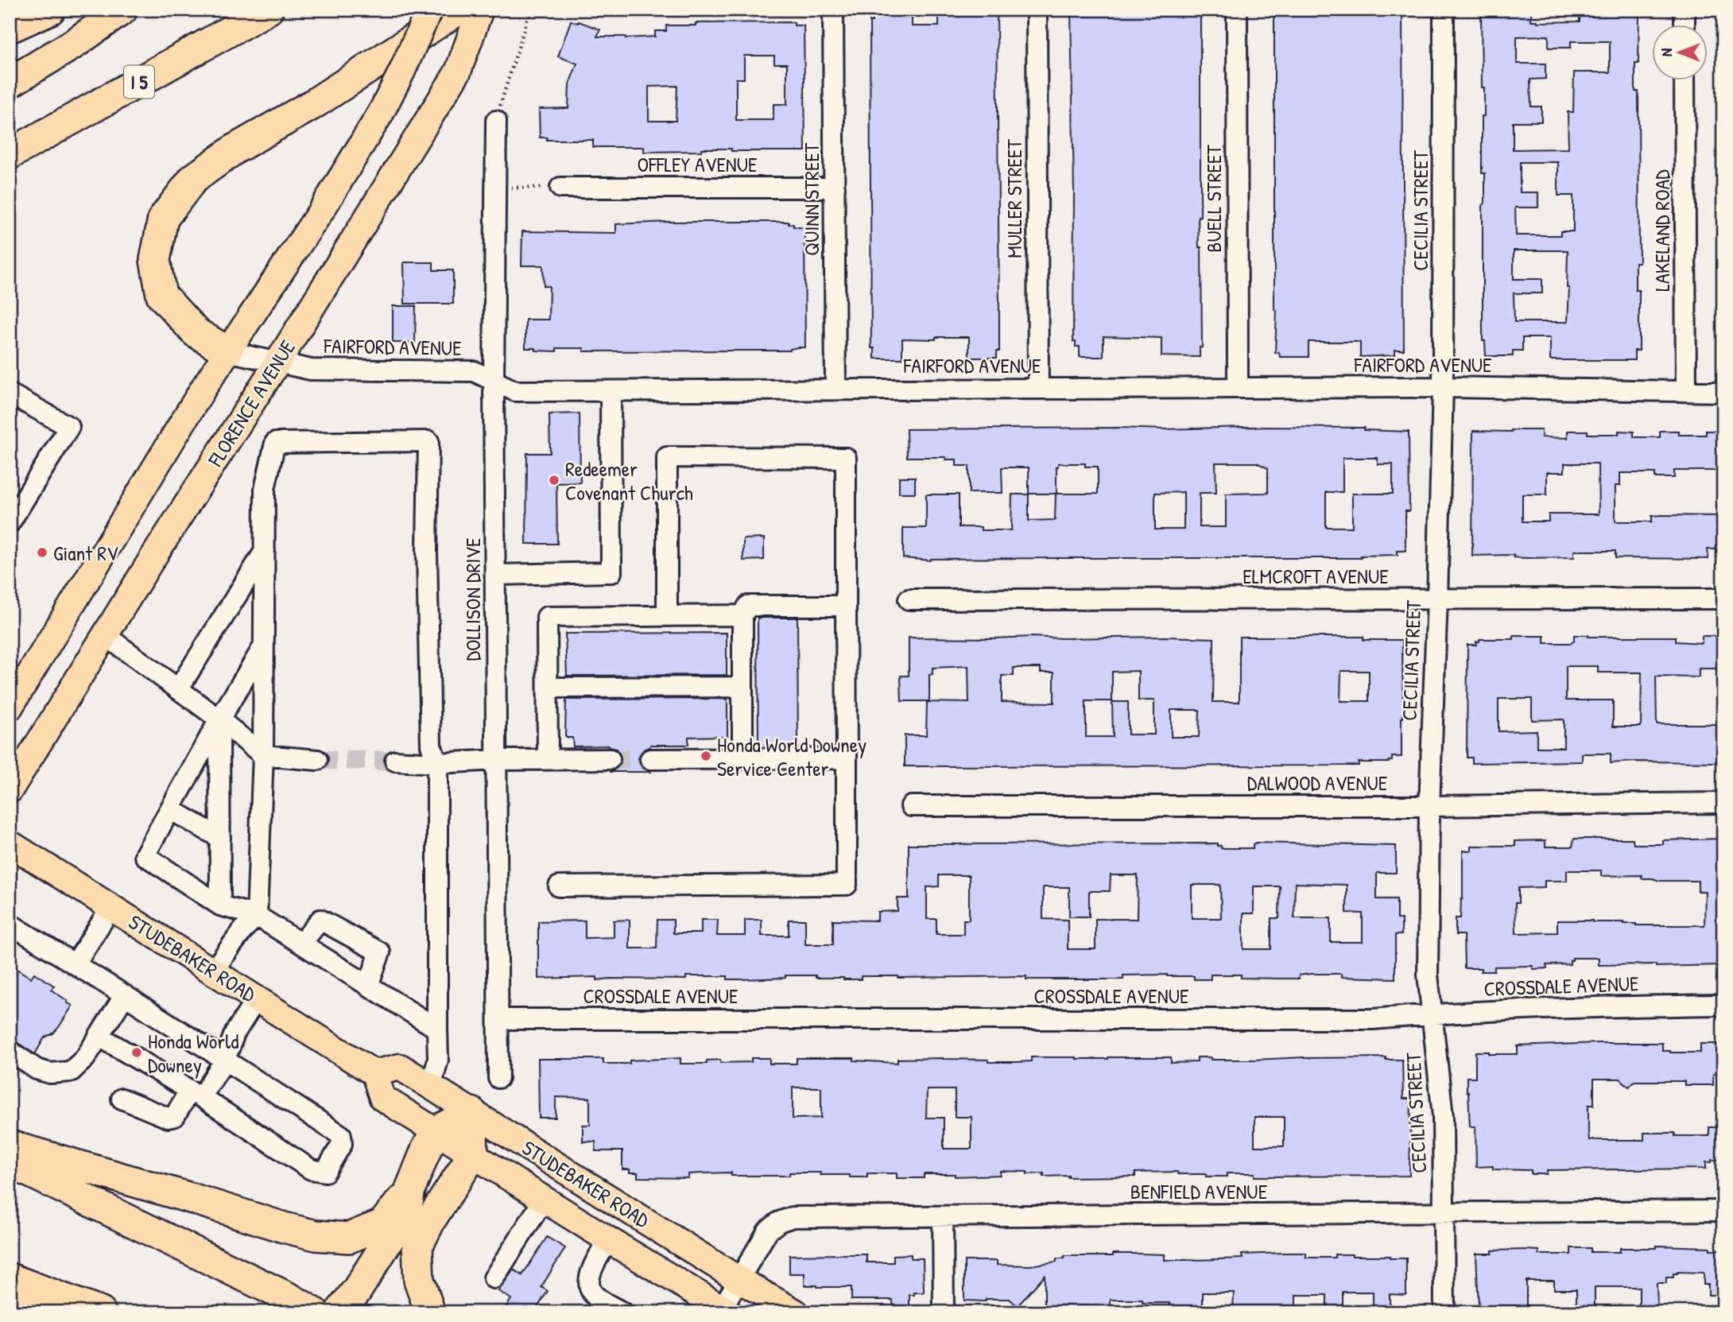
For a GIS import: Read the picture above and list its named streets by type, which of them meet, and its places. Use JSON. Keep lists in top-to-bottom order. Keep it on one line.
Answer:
{"streets":{"highway":["I 5"],"main road":["FLORENCE AVENUE","STUDEBAKER ROAD"],"street":["OFFLEY AVENUE","MULLER STREET","BUELL STREET","QUINN STREET","CECILIA STREET","LAKELAND ROAD","FAIRFORD AVENUE","ELMCROFT AVENUE","DOLLISON DRIVE","DALWOOD AVENUE","CROSSDALE AVENUE","BENFIELD AVENUE"]},"crossings":[["OFFLEY AVENUE","QUINN STREET"],["MULLER STREET","FAIRFORD AVENUE"],["BUELL STREET","FAIRFORD AVENUE"],["QUINN STREET","FAIRFORD AVENUE"],["CECILIA STREET","FAIRFORD AVENUE"],["CECILIA STREET","ELMCROFT AVENUE"],["CECILIA STREET","DALWOOD AVENUE"],["CECILIA STREET","CROSSDALE AVENUE"],["CECILIA STREET","BENFIELD AVENUE"],["LAKELAND ROAD","FAIRFORD AVENUE"],["FAIRFORD AVENUE","FLORENCE AVENUE"],["FAIRFORD AVENUE","DOLLISON DRIVE"],["DOLLISON DRIVE","CROSSDALE AVENUE"],["STUDEBAKER ROAD","BENFIELD AVENUE"]],"places":["Redeemer Covenant Church","Giant RV","Honda World Downey Service Center","Honda World Downey"],"north":"left"}
